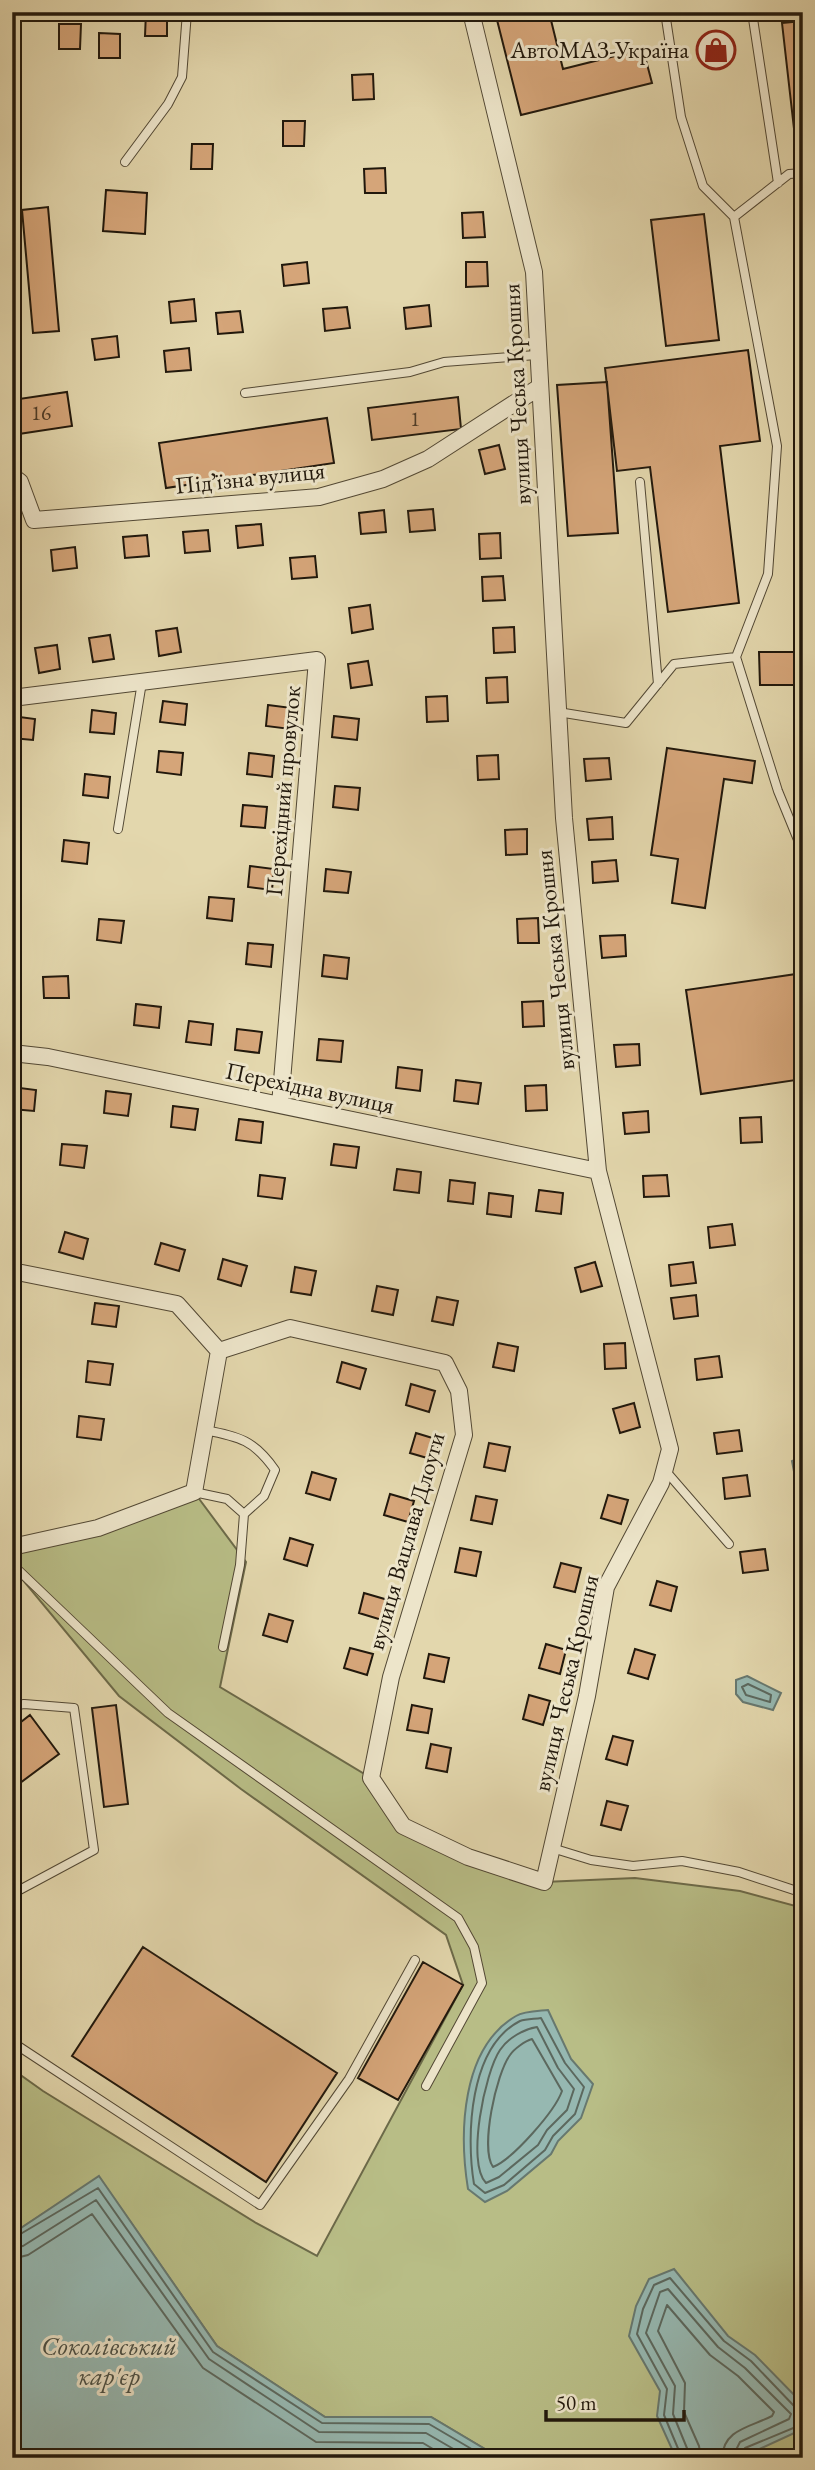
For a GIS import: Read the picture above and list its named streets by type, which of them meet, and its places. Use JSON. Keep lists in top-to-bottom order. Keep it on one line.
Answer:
{"streets":{"street":["вулиця Чеська Крошня","Підʼїзна вулиця","Перехідний провулок","Перехідна вулиця","вулиця Вацлава Длоуги"]},"crossings":[["вулиця Чеська Крошня","Підʼїзна вулиця"],["вулиця Чеська Крошня","Перехідна вулиця"],["вулиця Чеська Крошня","вулиця Вацлава Длоуги"],["Перехідний провулок","Перехідна вулиця"]],"water":["Соколівський кар'єр"],"places":{"shop":["АвтоМАЗ-Україна"]},"house_numbers":["16","1"],"scale_bar":"50 m"}
